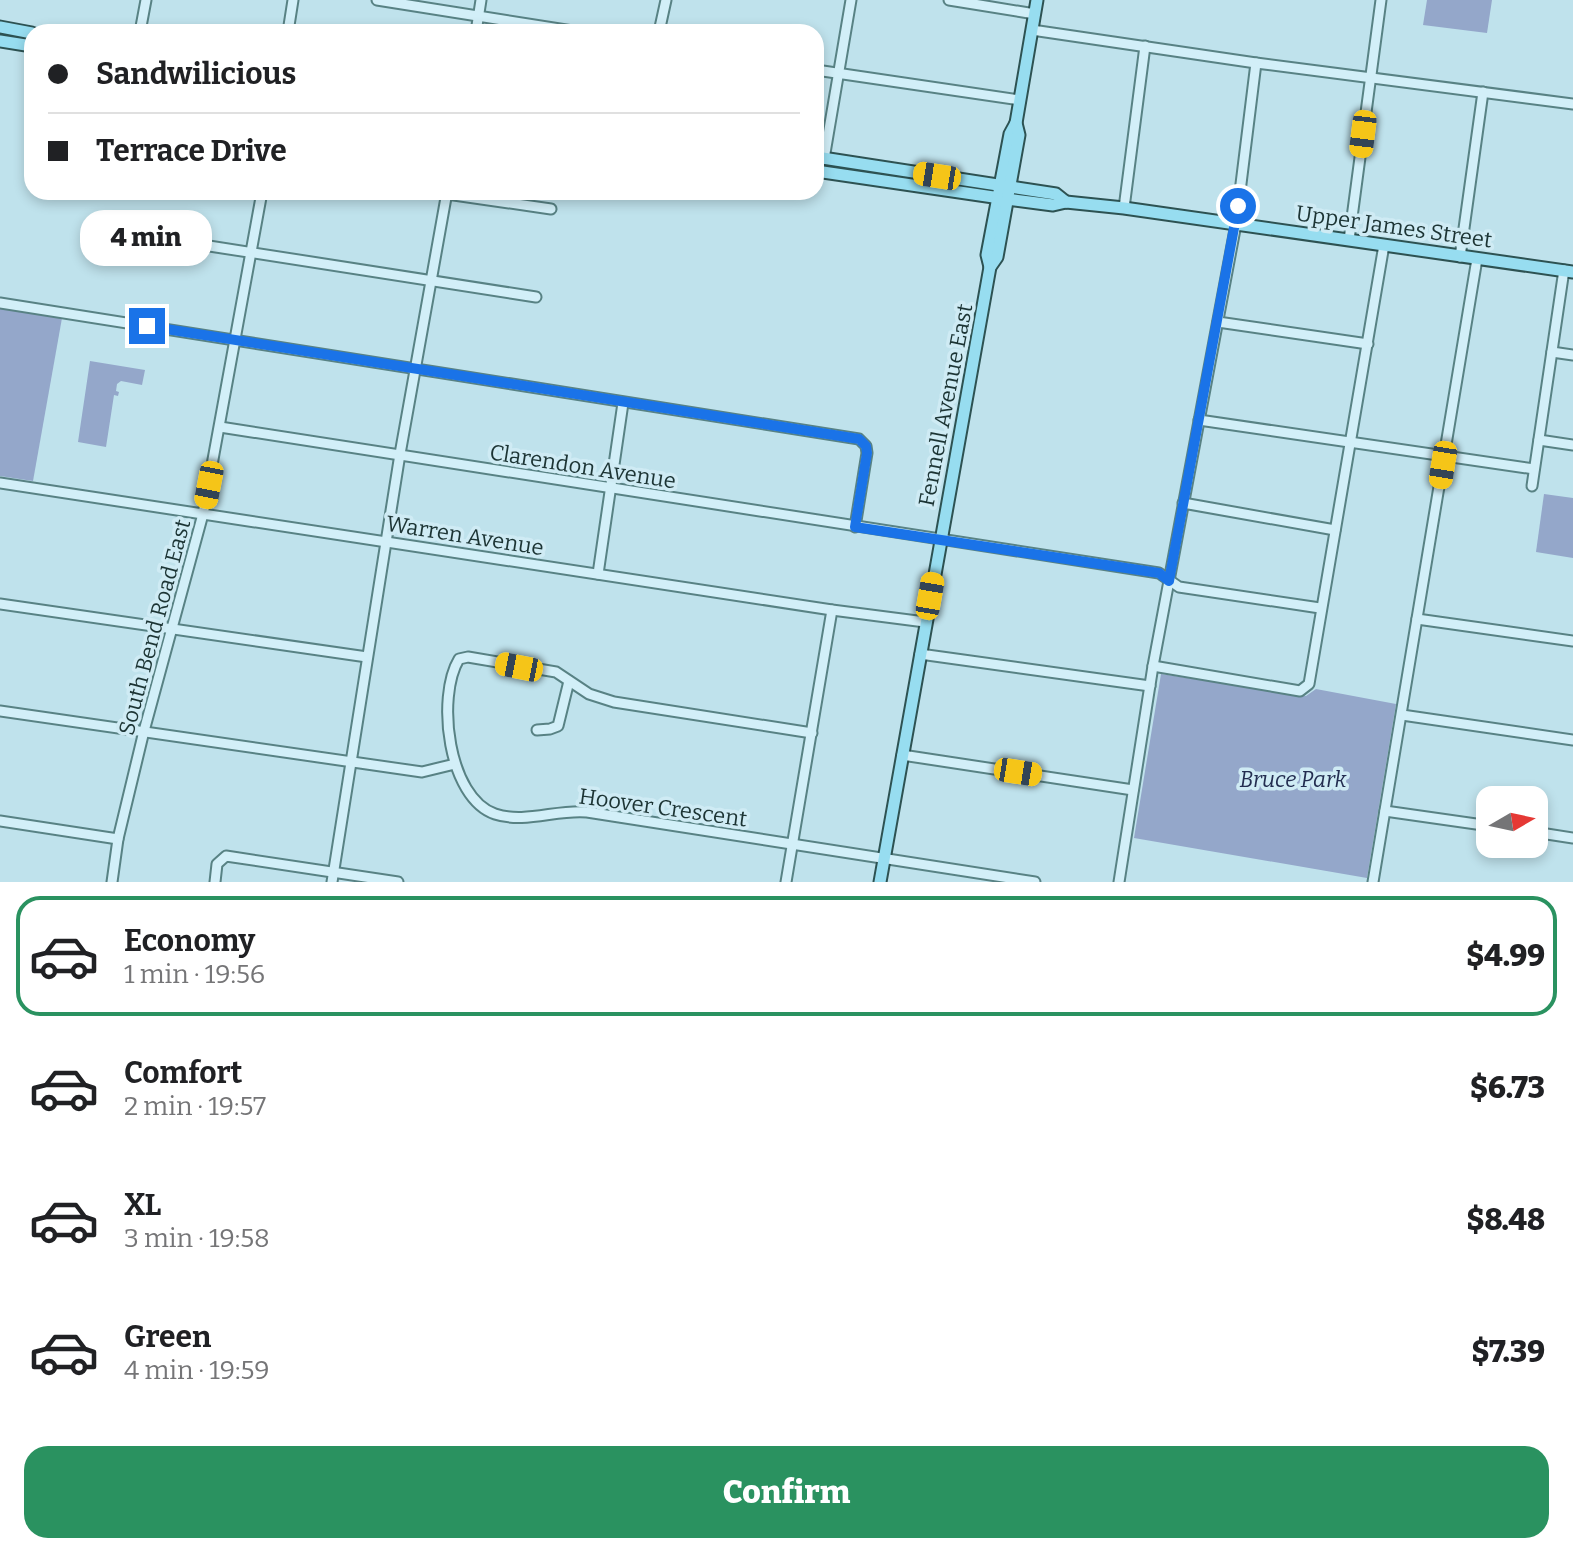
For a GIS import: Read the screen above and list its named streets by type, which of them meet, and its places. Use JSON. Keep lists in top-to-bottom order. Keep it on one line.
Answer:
{"streets":{"main road":["Upper James Street","Fennell Avenue East"],"street":["Clarendon Avenue","Warren Avenue","South Bend Road East","Hoover Crescent"]},"crossings":[["Upper James Street","Fennell Avenue East"],["Fennell Avenue East","Clarendon Avenue"],["Fennell Avenue East","Warren Avenue"],["Fennell Avenue East","Hoover Crescent"],["Clarendon Avenue","South Bend Road East"],["Warren Avenue","South Bend Road East"]],"parks":["Bruce Park"],"north":"right","page":{"banner":["Sandwilicious","Terrace Drive"],"bubble":"4 min","list":[{"name":"Economy","note":"1 min · 19:56","value":"$4.99"},{"name":"Comfort","note":"2 min · 19:57","value":"$6.73"},{"name":"XL","note":"3 min · 19:58","value":"$8.48"},{"name":"Green","note":"4 min · 19:59","value":"$7.39"}],"buttons":"Confirm"}}
